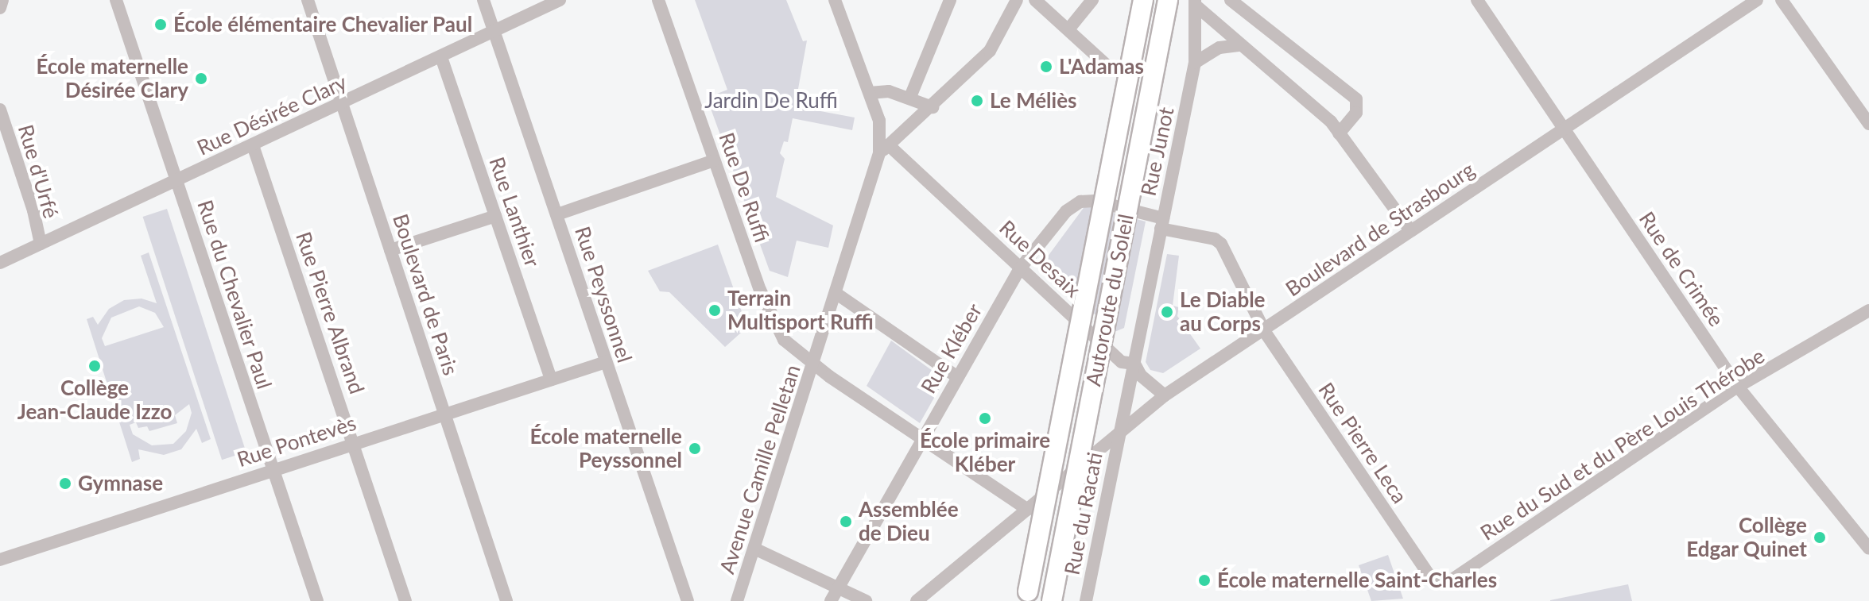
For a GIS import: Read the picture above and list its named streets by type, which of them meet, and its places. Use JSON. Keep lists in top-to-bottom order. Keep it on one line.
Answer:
{"streets":{"highway":["Autoroute du Soleil"],"street":["Rue Désirée Clary","Rue Junot","Rue d'Urfé","Rue De Ruffi","Rue Lanthier","Boulevard de Strasbourg","Rue Desaix","Rue de Crimée","Rue du Chevalier Paul","Boulevard de Paris","Rue Peyssonnel","Rue Pierre Albrand","Rue Kléber","Rue Pontevès","Rue Pierre Leca","Rue du Sud et du Père Louis Thérobe","Avenue Camille Pelletan","Rue du Racati"]},"crossings":[["Rue Désirée Clary","Rue d'Urfé"],["Rue Désirée Clary","Rue Lanthier"],["Rue Désirée Clary","Rue du Chevalier Paul"],["Rue Désirée Clary","Boulevard de Paris"],["Rue Désirée Clary","Rue Peyssonnel"],["Rue Désirée Clary","Rue Pierre Albrand"],["Rue Junot","Boulevard de Strasbourg"],["Rue Junot","Rue Desaix"],["Rue Junot","Rue Kléber"],["Rue Junot","Rue Pierre Leca"],["Rue Junot","Rue du Racati"],["Rue De Ruffi","Boulevard de Strasbourg"],["Rue De Ruffi","Rue Kléber"],["Rue De Ruffi","Avenue Camille Pelletan"],["Rue Lanthier","Rue Pontevès"],["Boulevard de Strasbourg","Rue Desaix"],["Boulevard de Strasbourg","Rue de Crimée"],["Boulevard de Strasbourg","Rue Pierre Leca"],["Boulevard de Strasbourg","Rue du Racati"],["Rue Desaix","Rue Kléber"],["Rue Desaix","Avenue Camille Pelletan"],["Rue de Crimée","Rue du Sud et du Père Louis Thérobe"],["Rue du Chevalier Paul","Rue Pontevès"],["Boulevard de Paris","Rue Pontevès"],["Rue Peyssonnel","Rue Pontevès"],["Rue Pierre Albrand","Rue Pontevès"],["Rue Kléber","Rue Pierre Leca"],["Rue Pierre Leca","Rue du Sud et du Père Louis Thérobe"]],"parks":["Jardin De Ruffi"],"places":["École élémentaire Chevalier Paul","L'Adamas","École maternelle Désirée Clary","Le Méliès","Terrain Multisport Ruffi","Le Diable au Corps","Collège Jean-Claude Izzo","École primaire Kléber","École maternelle Peyssonnel","Gymnase","Assemblée de Dieu","Collège Edgar Quinet","École maternelle Saint-Charles"]}
